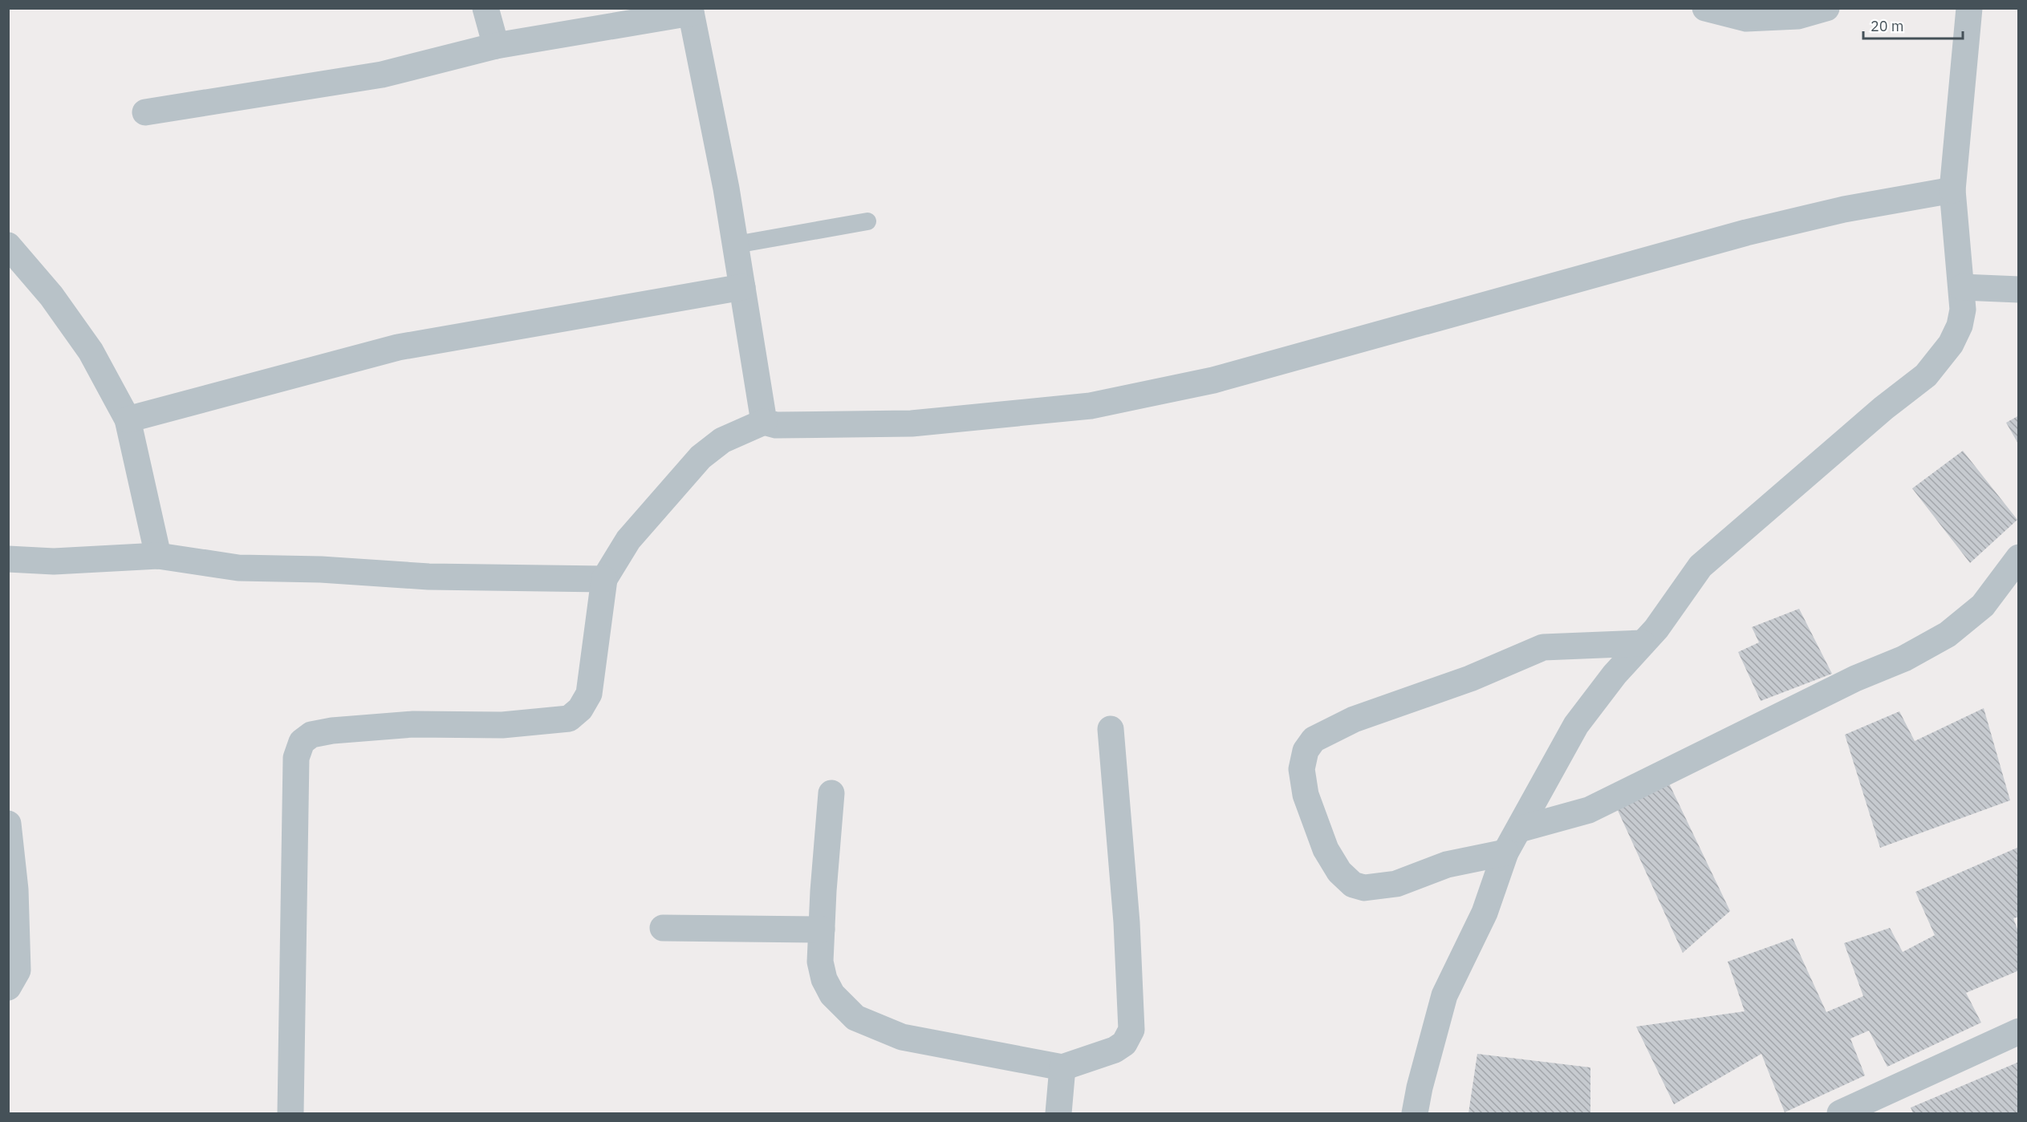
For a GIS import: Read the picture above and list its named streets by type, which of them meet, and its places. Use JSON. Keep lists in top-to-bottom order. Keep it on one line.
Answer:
{"scale_bar":"20 m"}
